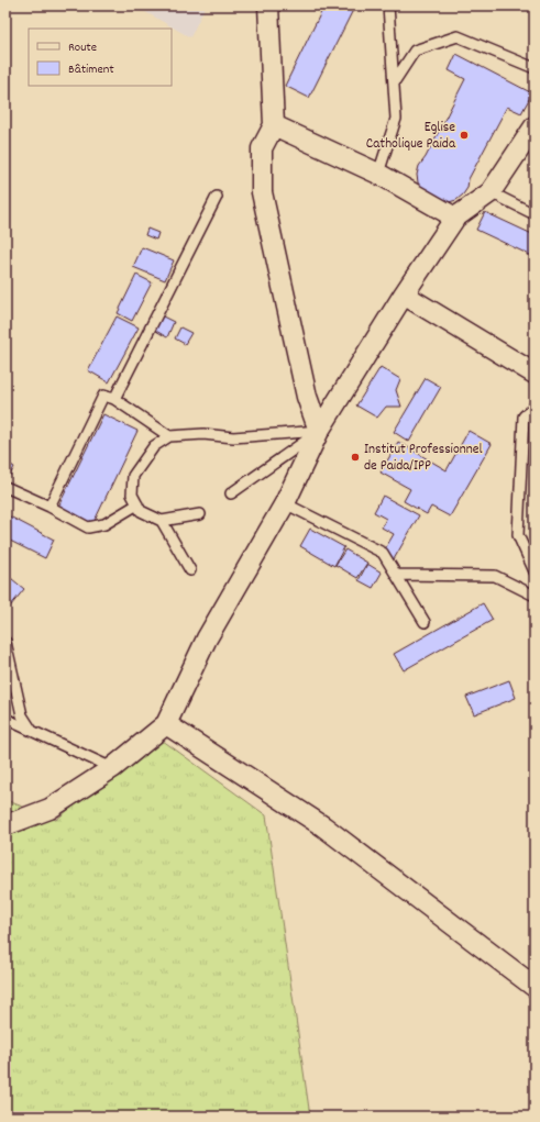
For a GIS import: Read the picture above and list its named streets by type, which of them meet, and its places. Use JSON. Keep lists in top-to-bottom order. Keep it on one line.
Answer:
{"places":["Eglise Catholique Paida","Institut Professionnel de Paida/IPP"],"legend":["Route","Bâtiment"]}
